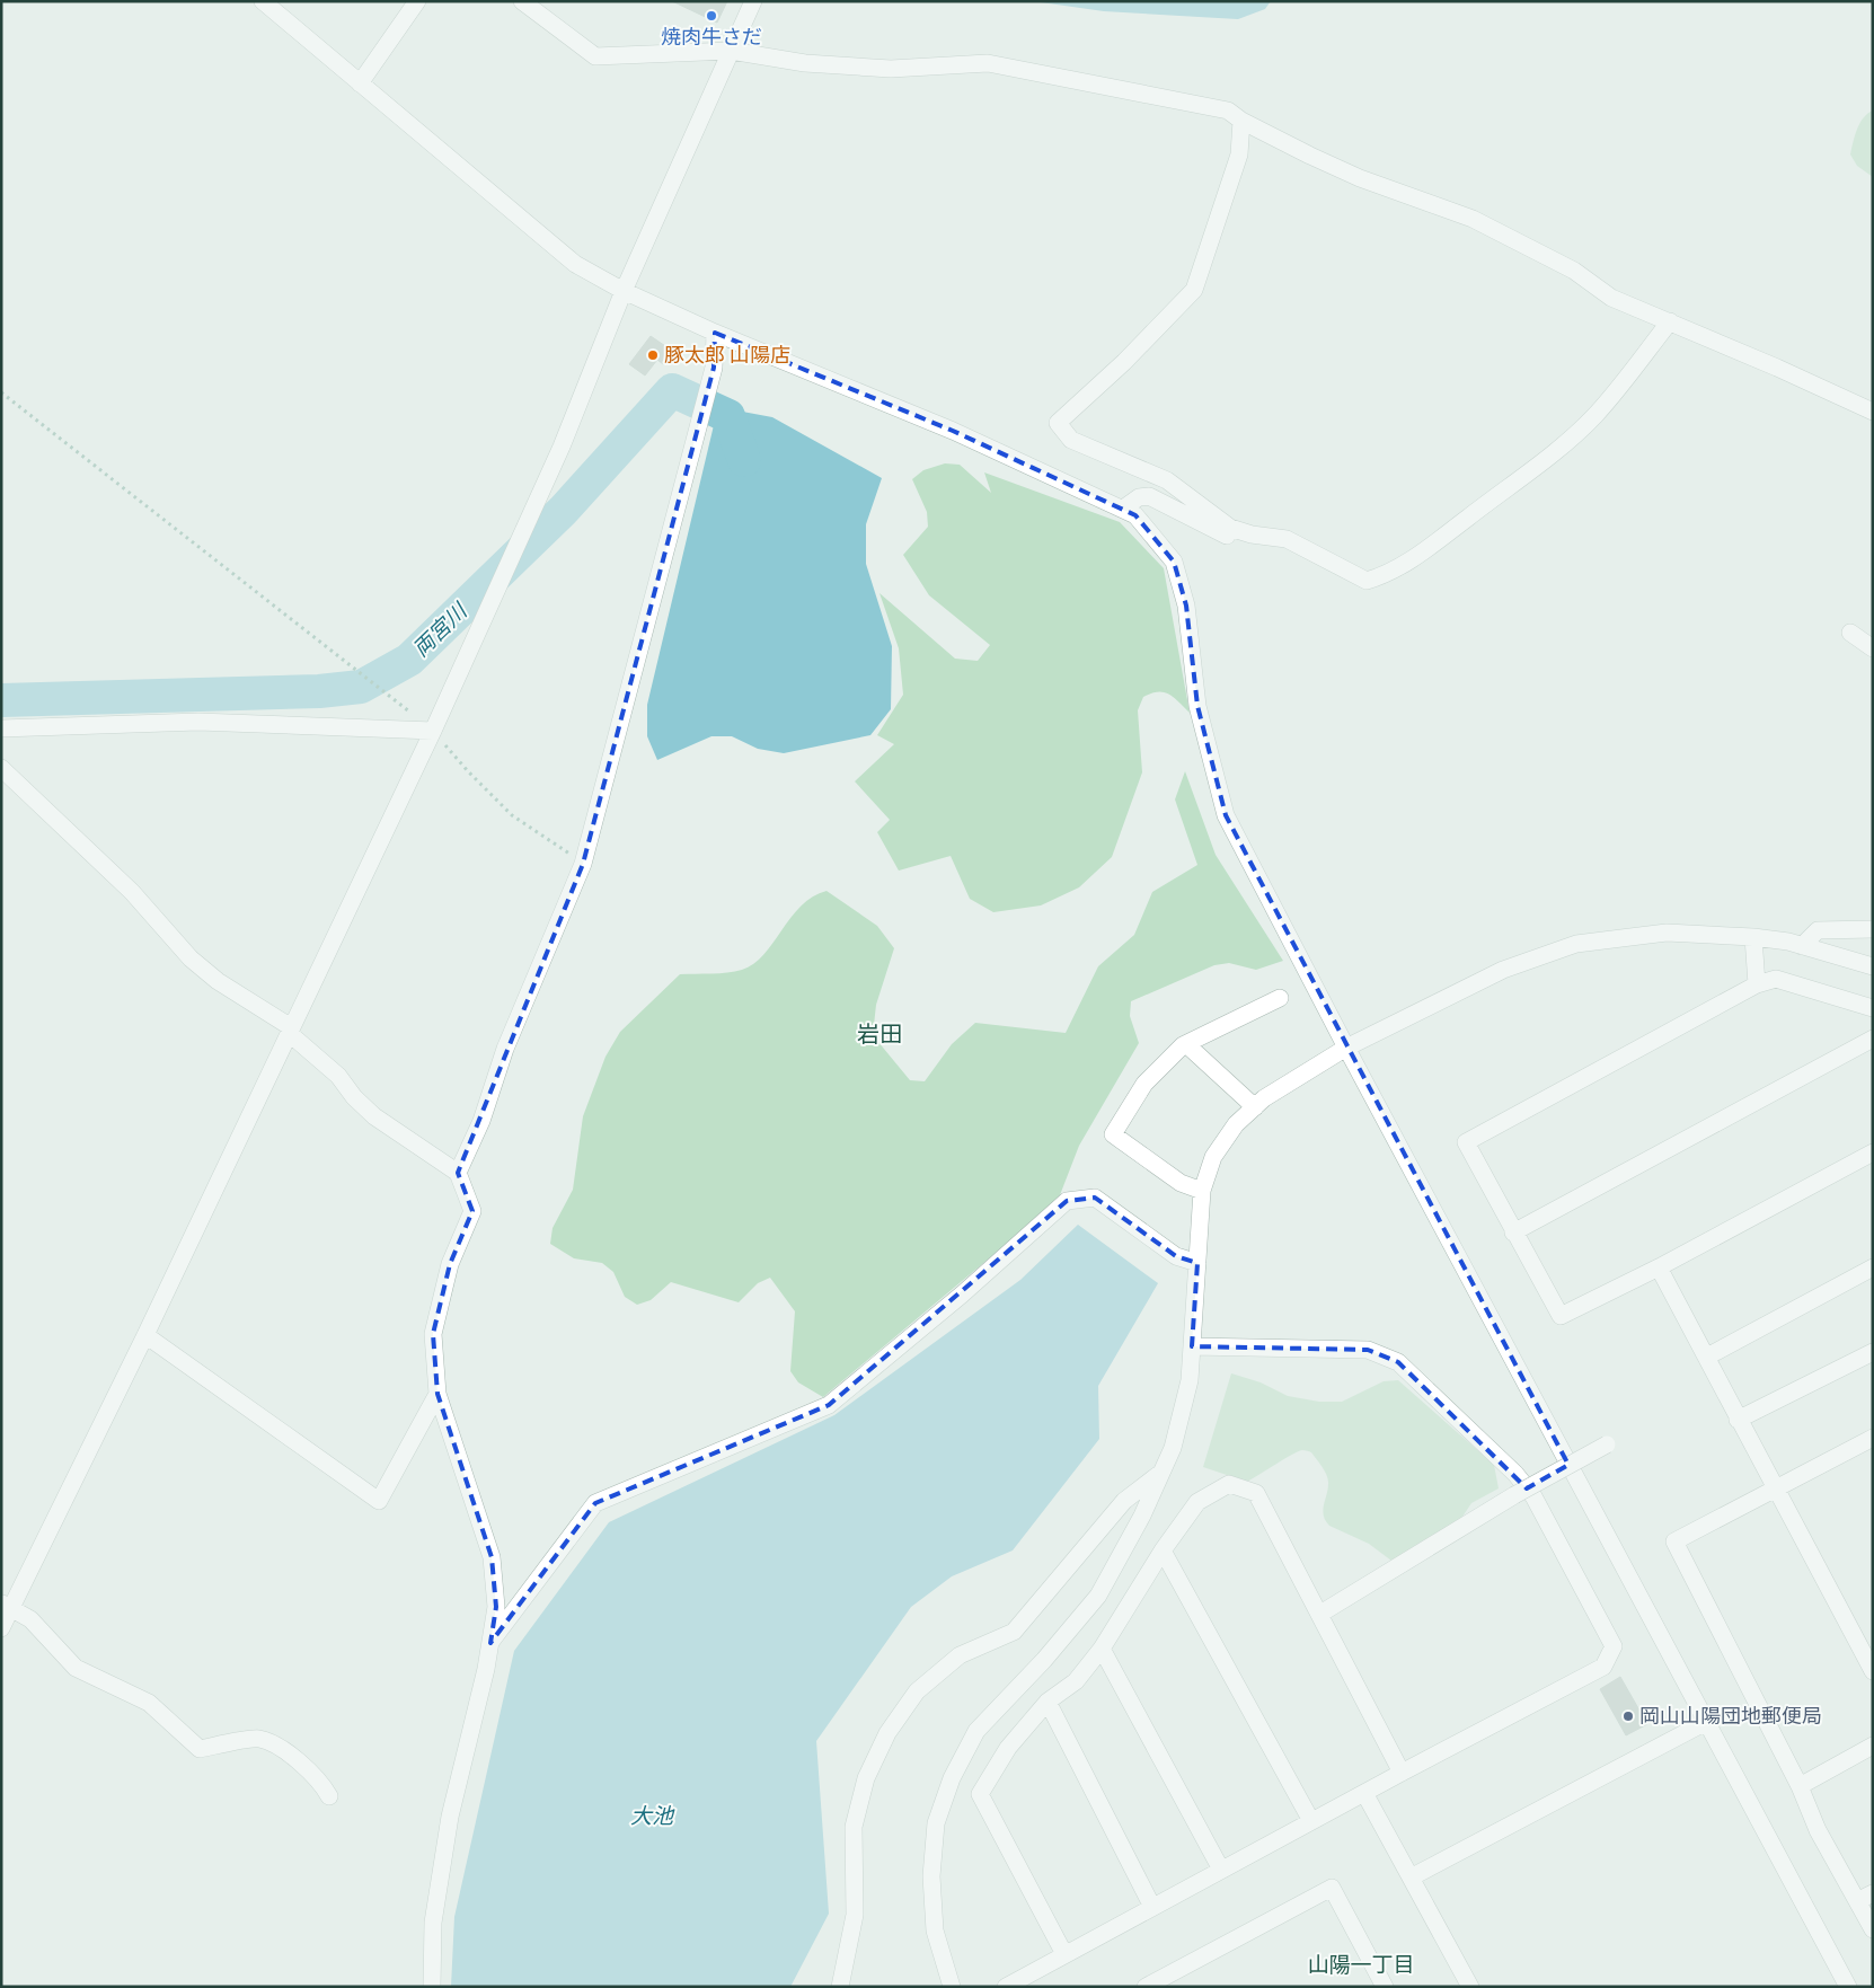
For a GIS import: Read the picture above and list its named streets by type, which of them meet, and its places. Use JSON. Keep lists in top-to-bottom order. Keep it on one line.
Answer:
{"districts":["岩田","山陽一丁目"],"water":["両宮川","大池"],"places":["焼肉牛さだ","豚太郎 山陽店","岡山山陽団地郵便局"]}
